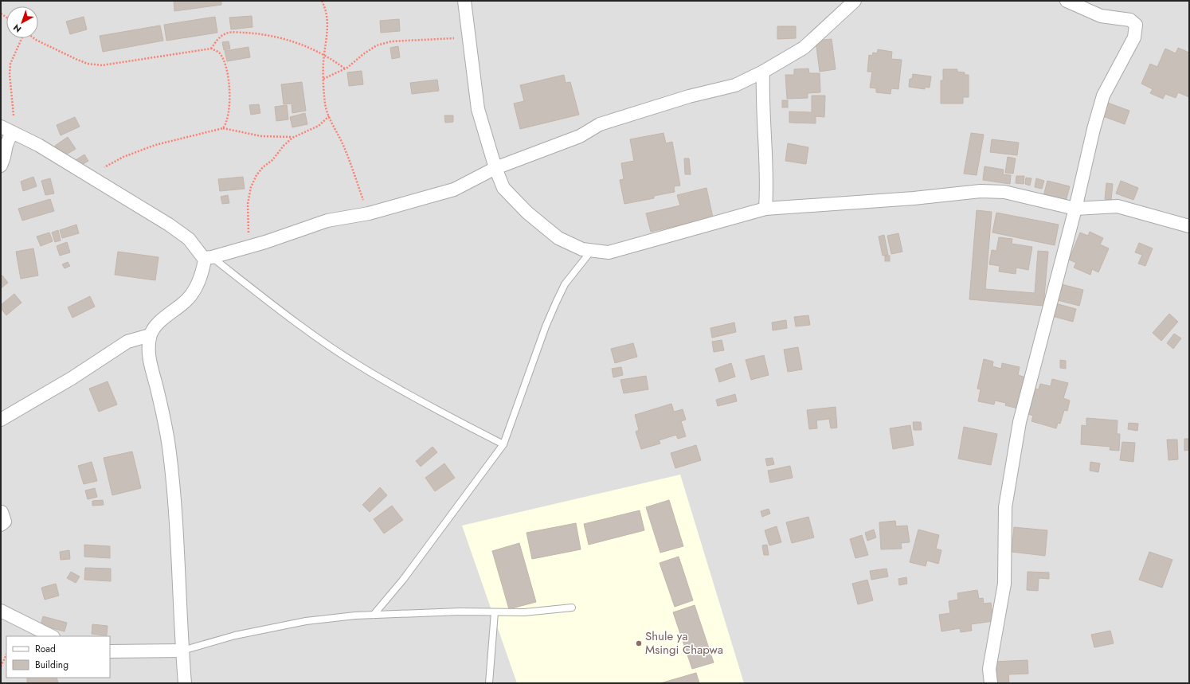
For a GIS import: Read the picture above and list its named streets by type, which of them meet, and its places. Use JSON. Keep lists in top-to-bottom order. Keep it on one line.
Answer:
{"places":["Shule ya Msingi Chapwa"],"legend":["Road","Building"],"north":"bottom left"}
